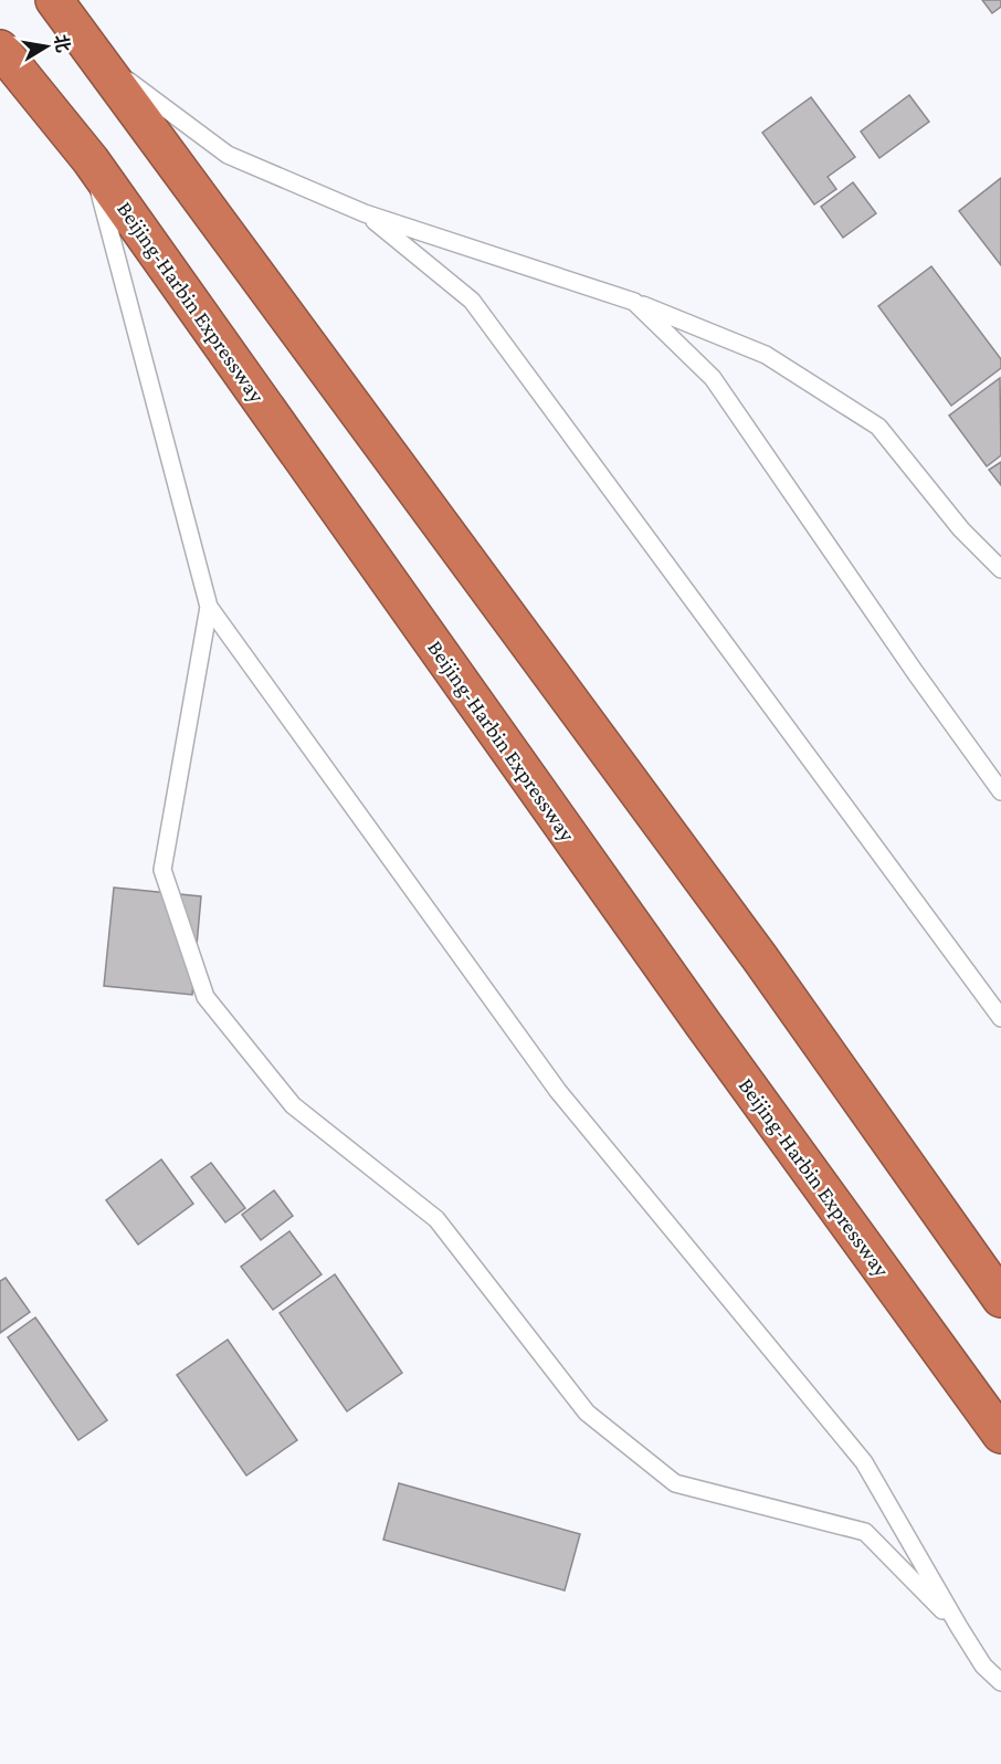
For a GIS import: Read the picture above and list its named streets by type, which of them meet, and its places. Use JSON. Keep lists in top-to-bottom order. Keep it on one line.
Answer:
{"streets":{"highway":["Beijing-Harbin Expressway"]},"north":"right"}
